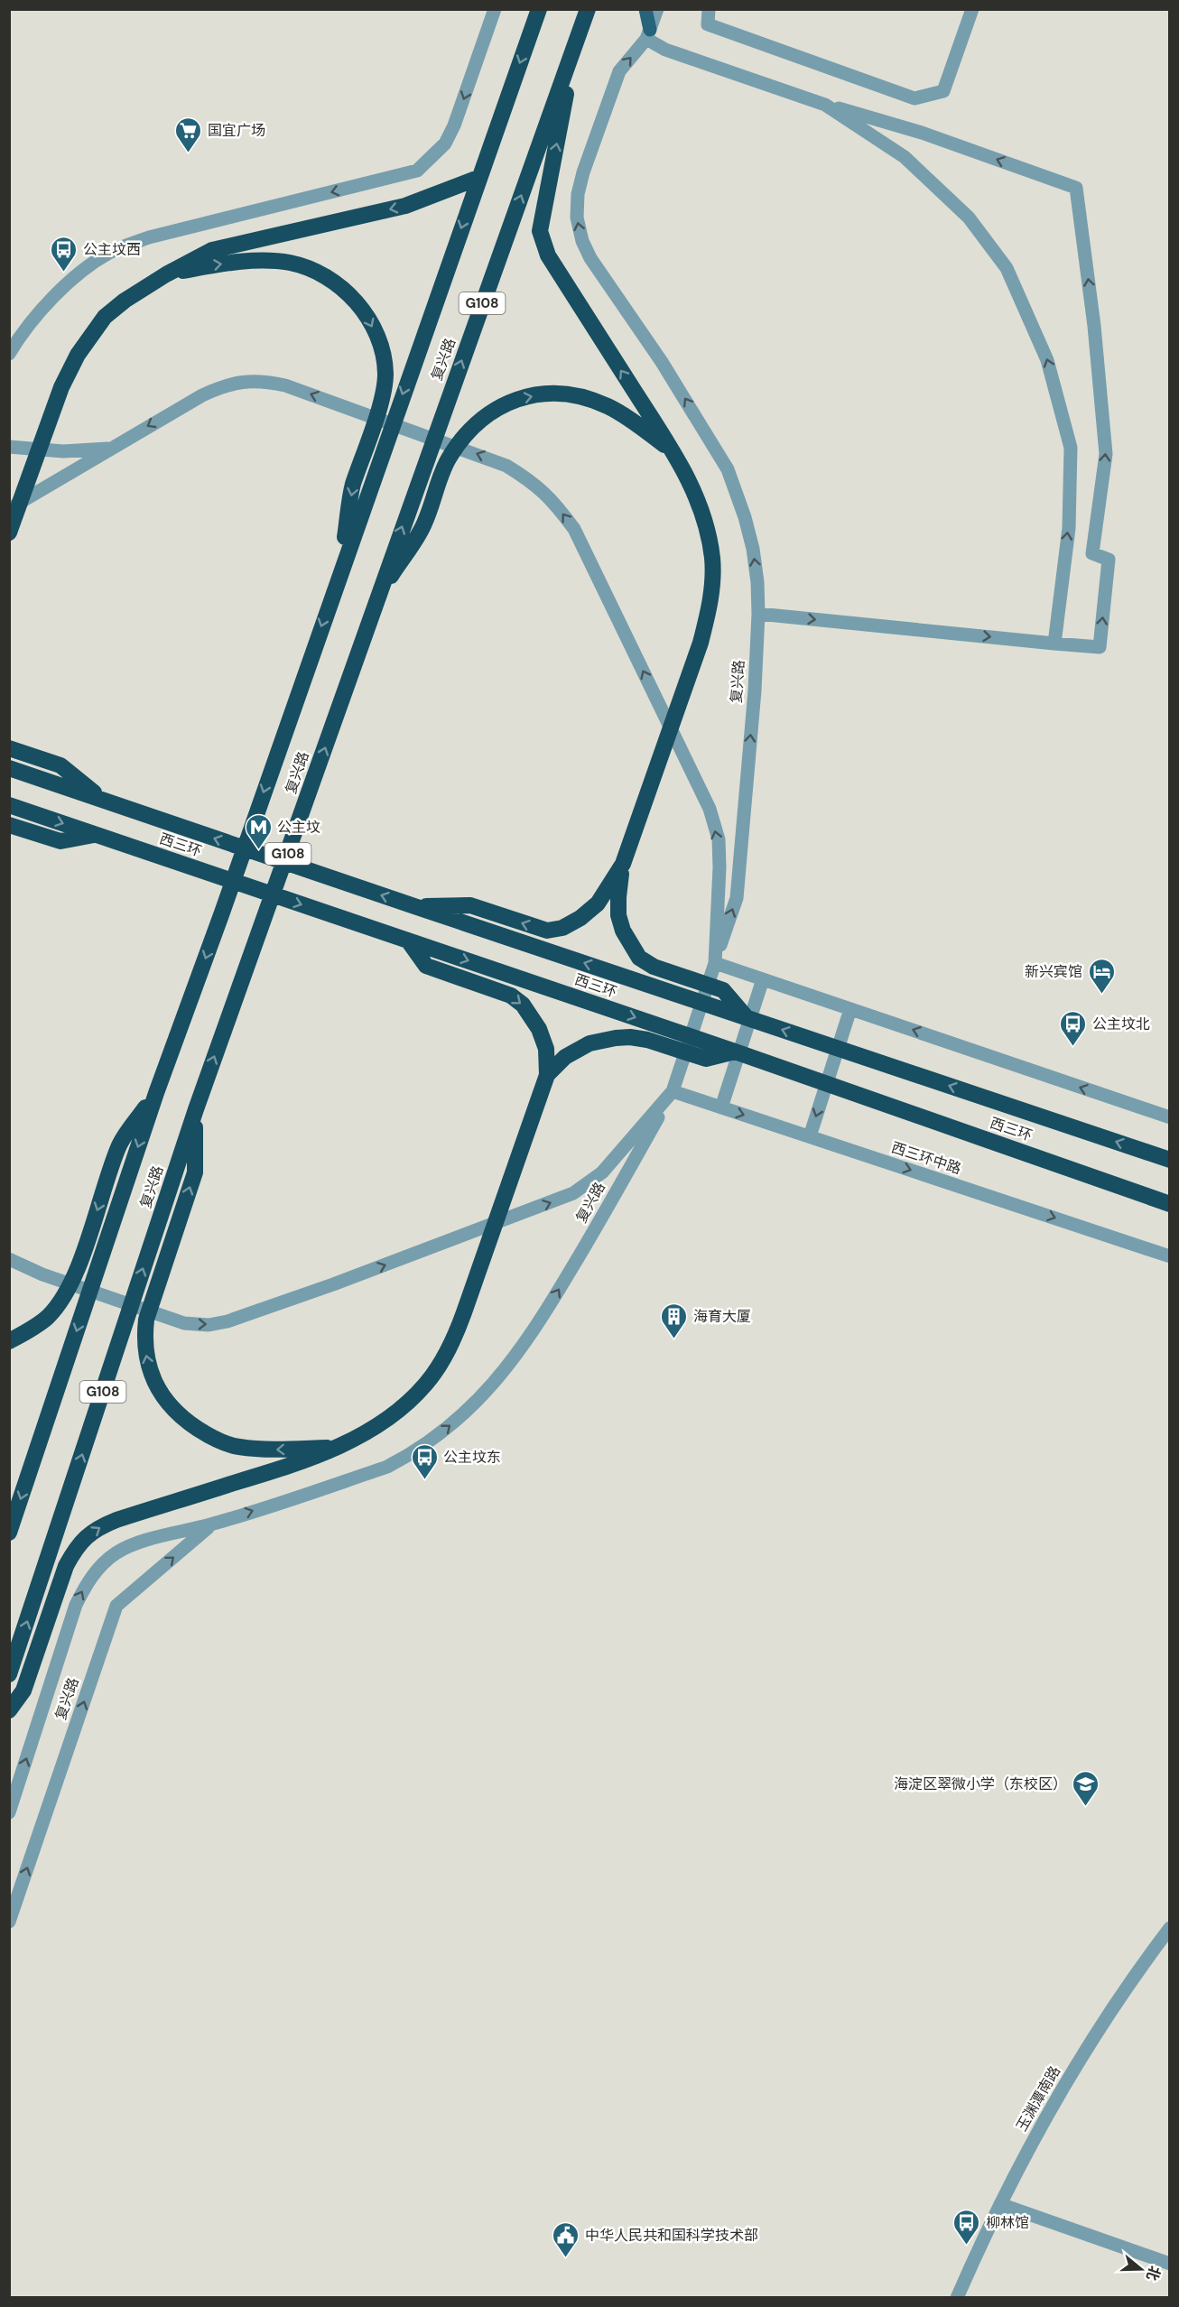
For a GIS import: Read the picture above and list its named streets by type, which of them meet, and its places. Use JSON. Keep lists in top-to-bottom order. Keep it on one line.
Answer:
{"streets":{"highway":["G108","复兴路","西三环"],"street":["西三环中路","玉渊潭南路"]},"crossings":[["复兴路","西三环中路"]],"one_way":["西三环中路"],"places":{"supermarket":["国宜广场"],"bus stop":["公主坟西","公主坟北","公主坟东","柳林馆"],"metro station":["公主坟"],"hotel":["新兴宾馆"],"building":["海育大厦"],"school or university":["海淀区翠微小学（东校区）"],"public building":["中华人民共和国科学技术部"]},"north":"right"}
